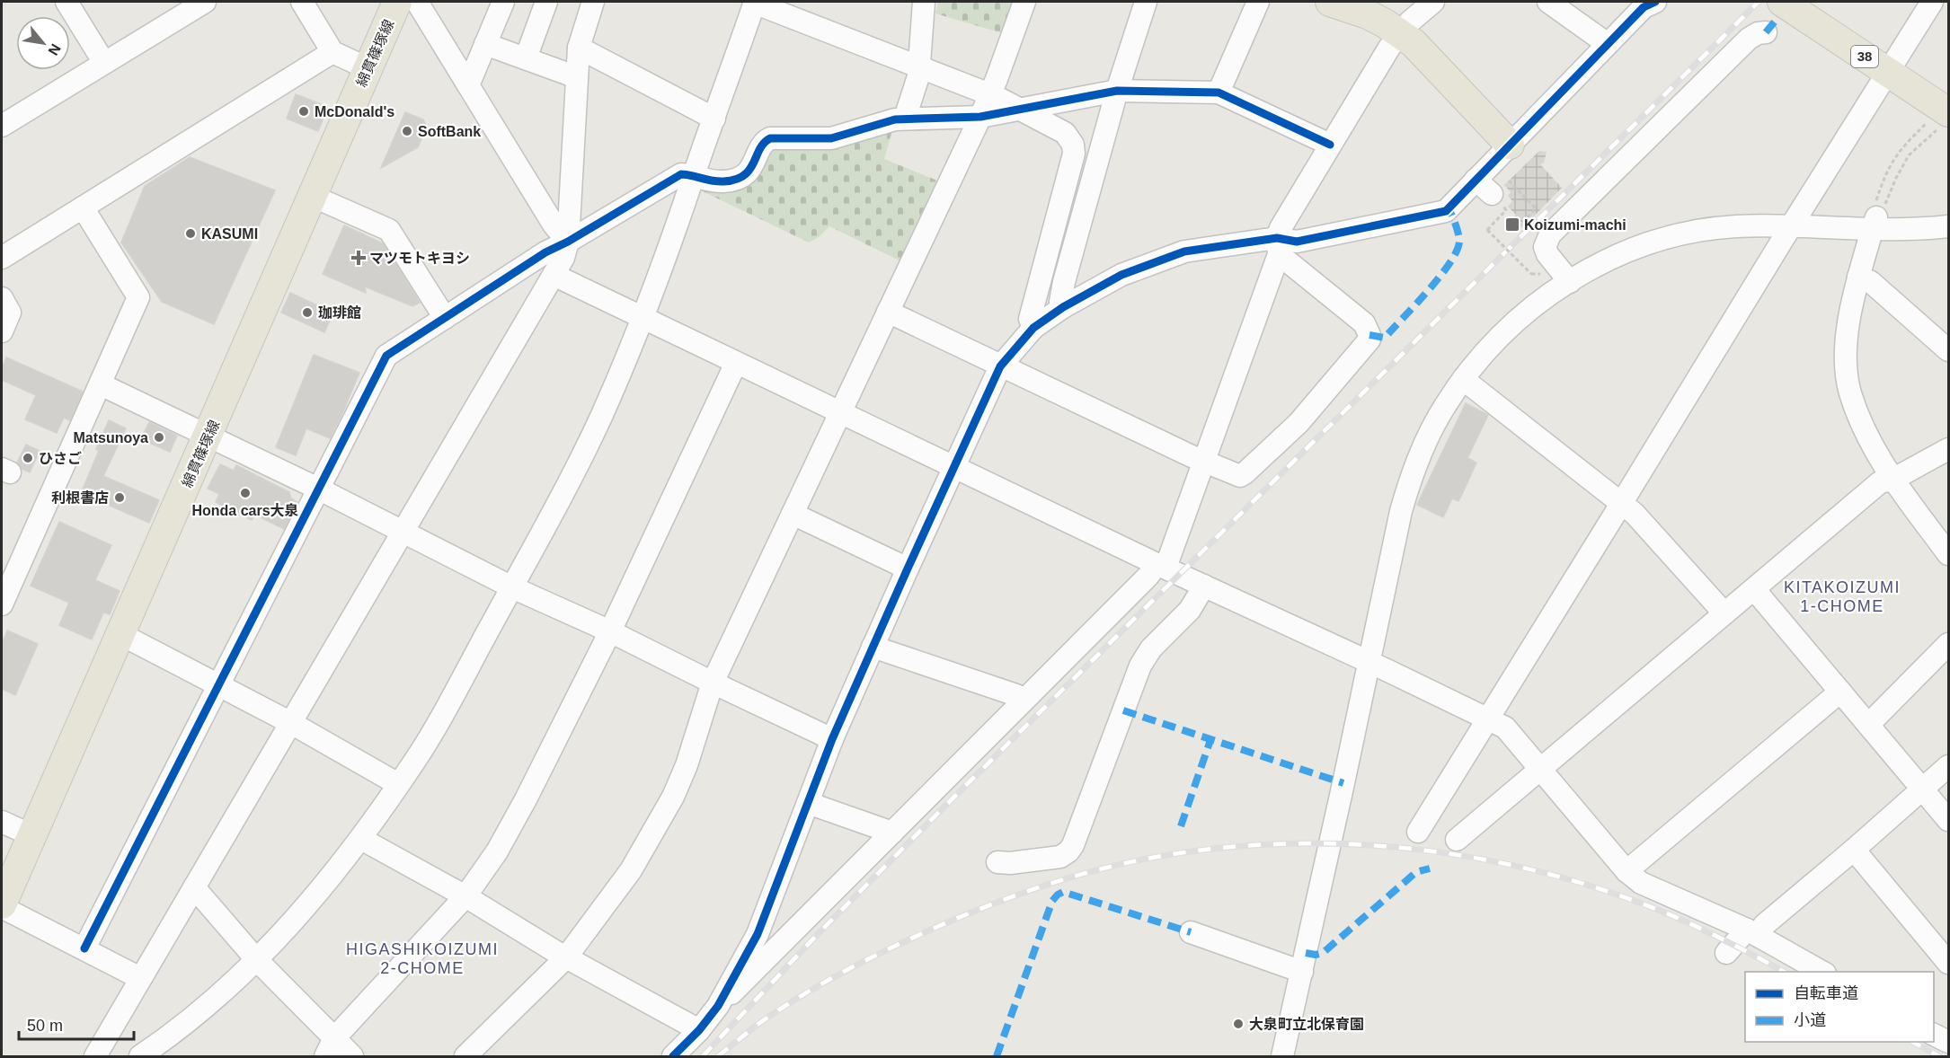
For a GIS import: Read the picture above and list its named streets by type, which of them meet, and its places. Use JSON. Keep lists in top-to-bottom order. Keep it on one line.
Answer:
{"streets":{"main road":["綿貫篠塚線","38"]},"districts":["KITAKOIZUMI 1-CHOME","HIGASHIKOIZUMI 2-CHOME"],"places":{"other":["McDonald's","SoftBank","KASUMI","珈琲館","Matsunoya","ひさご","Honda cars大泉","利根書店","大泉町立北保育園"],"transit":["Koizumi-machi"],"health":["マツモトキヨシ"]},"legend":["自転車道","小道"],"scale_bar":"50 m","north":"bottom right"}
